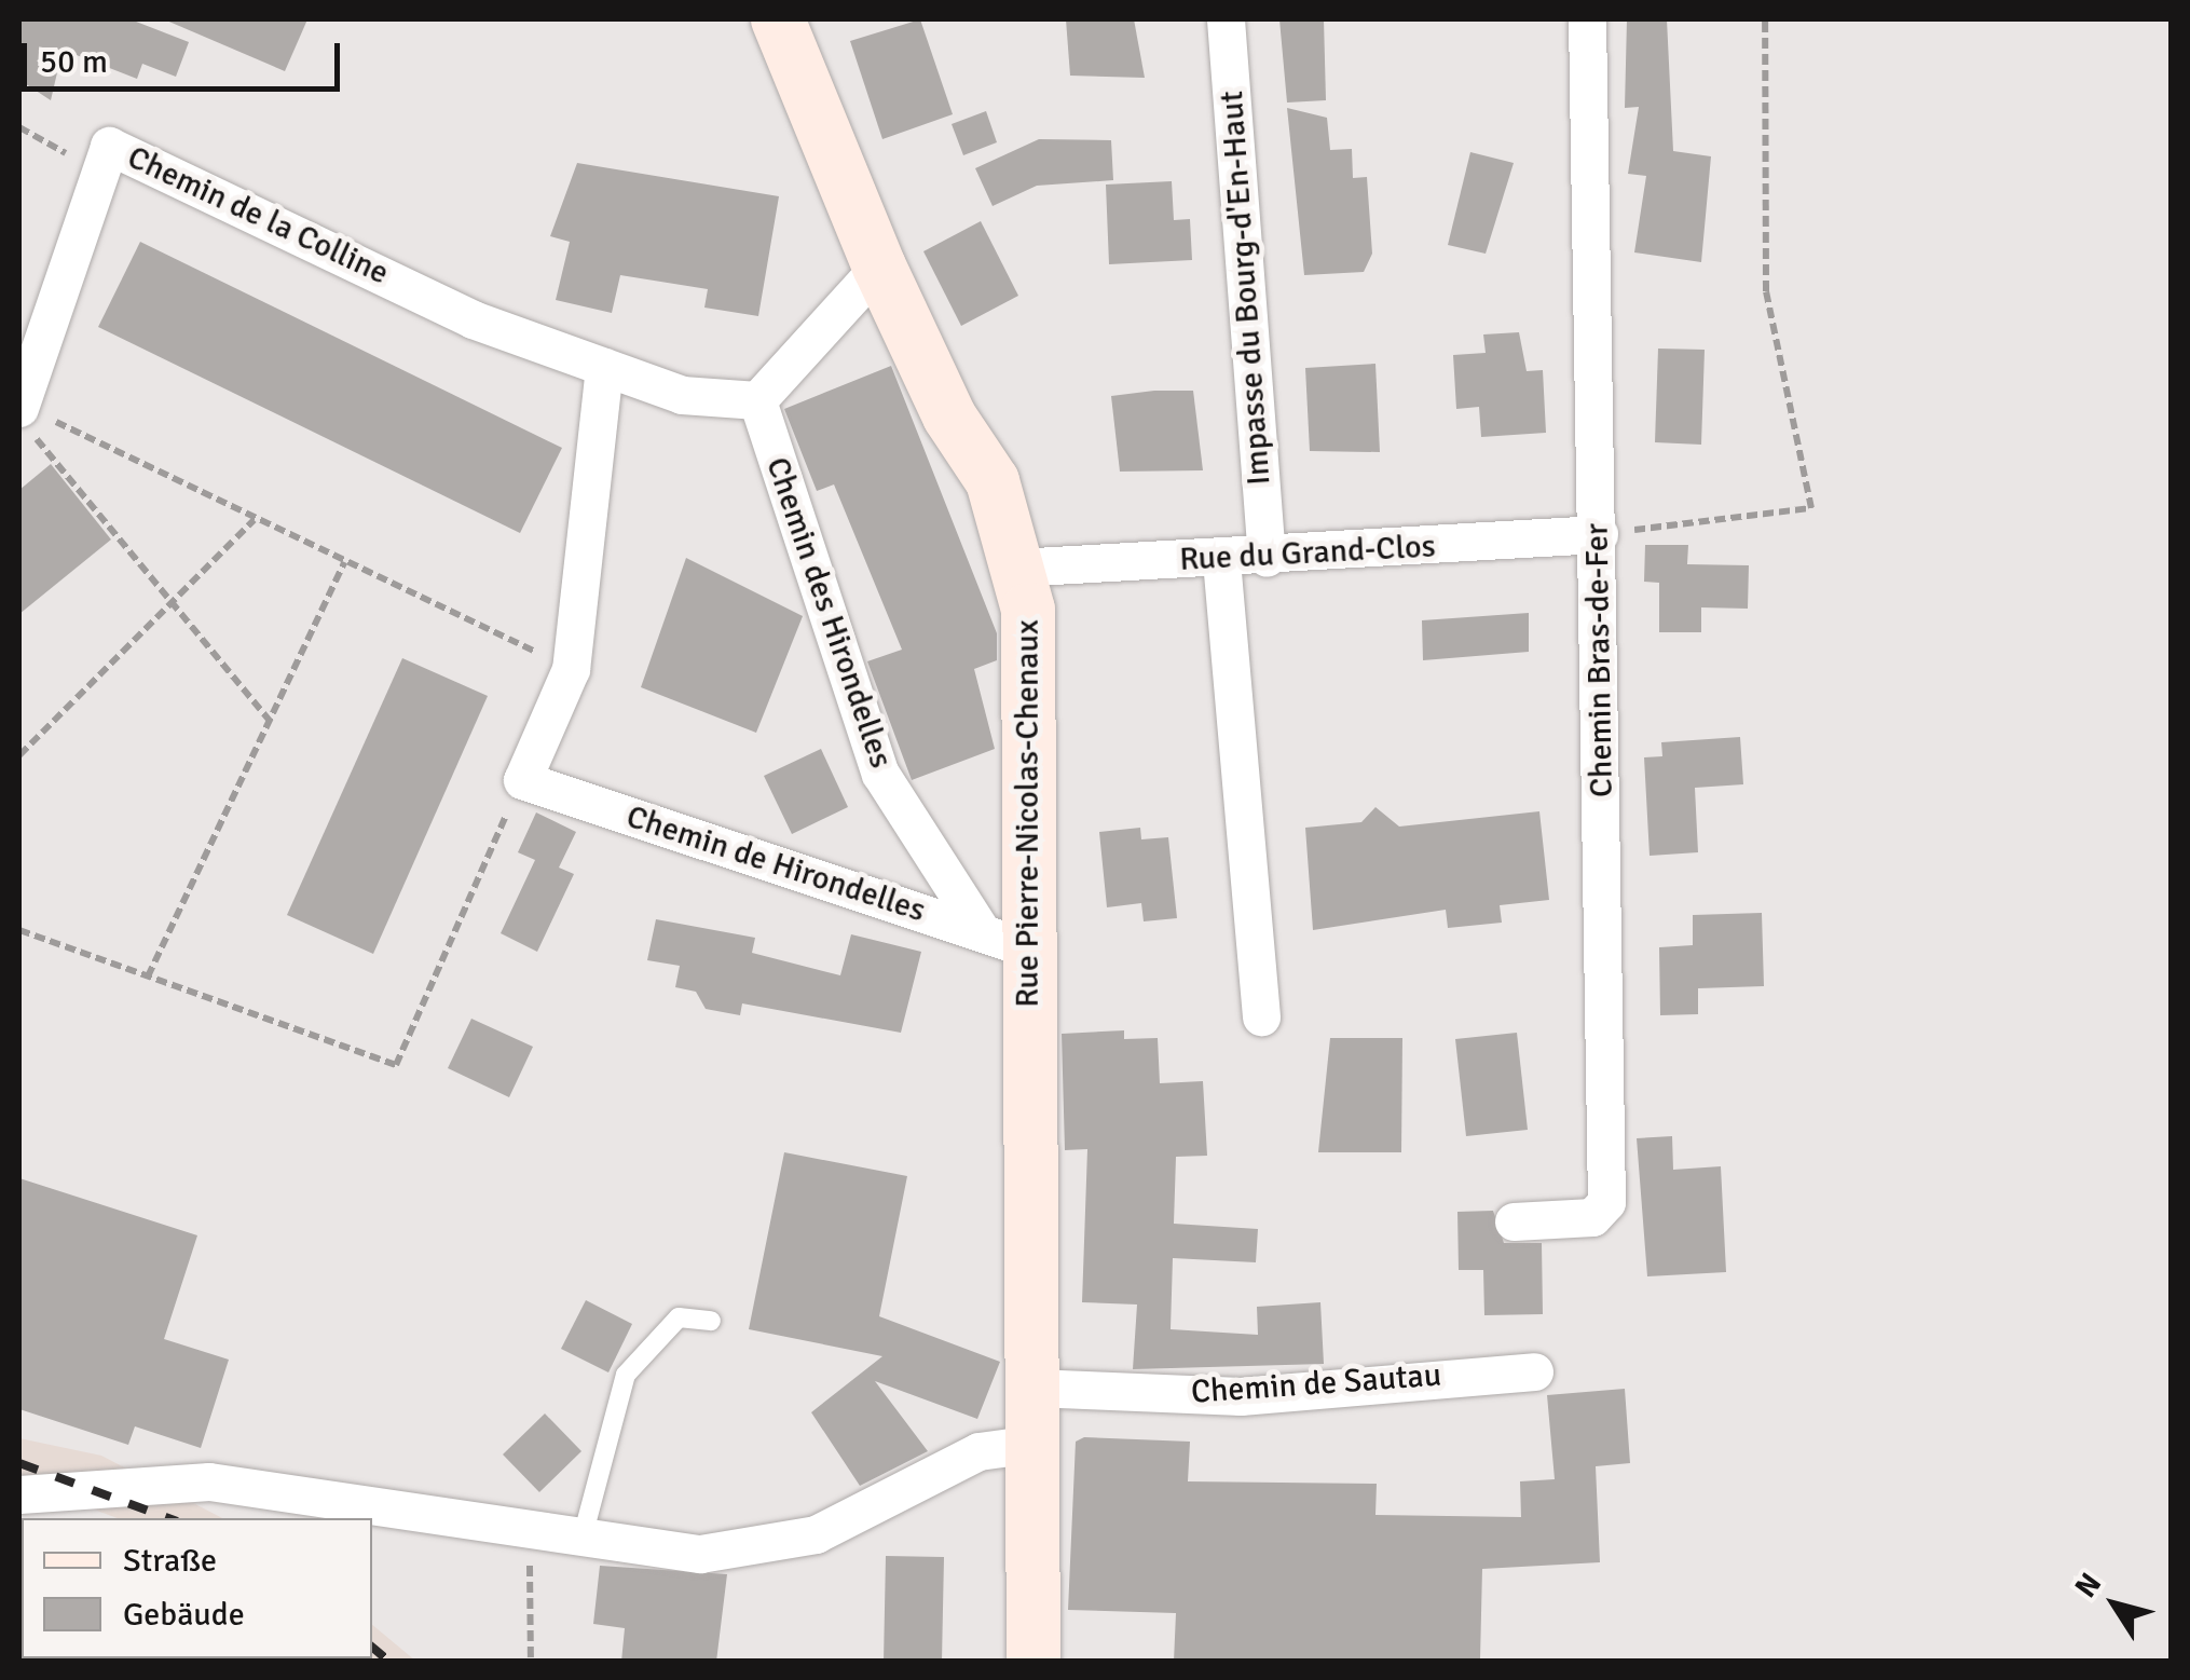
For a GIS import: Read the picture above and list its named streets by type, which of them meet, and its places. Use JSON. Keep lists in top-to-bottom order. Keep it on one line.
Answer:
{"streets":{"street":["Chemin de la Colline","Impasse du Bourg-d'En-Haut","Rue du Grand-Clos","Chemin des Hirondelles","Chemin Bras-de-Fer","Rue Pierre-Nicolas-Chenaux","Chemin de Hirondelles","Chemin de Sautau"]},"crossings":[["Chemin de la Colline","Chemin des Hirondelles"],["Impasse du Bourg-d'En-Haut","Rue du Grand-Clos"],["Rue du Grand-Clos","Chemin Bras-de-Fer"],["Rue du Grand-Clos","Rue Pierre-Nicolas-Chenaux"],["Chemin des Hirondelles","Rue Pierre-Nicolas-Chenaux"],["Chemin des Hirondelles","Chemin de Hirondelles"],["Rue Pierre-Nicolas-Chenaux","Chemin de Hirondelles"],["Rue Pierre-Nicolas-Chenaux","Chemin de Sautau"]],"legend":["Straße","Gebäude"],"scale_bar":"50 m","north":"top left"}
